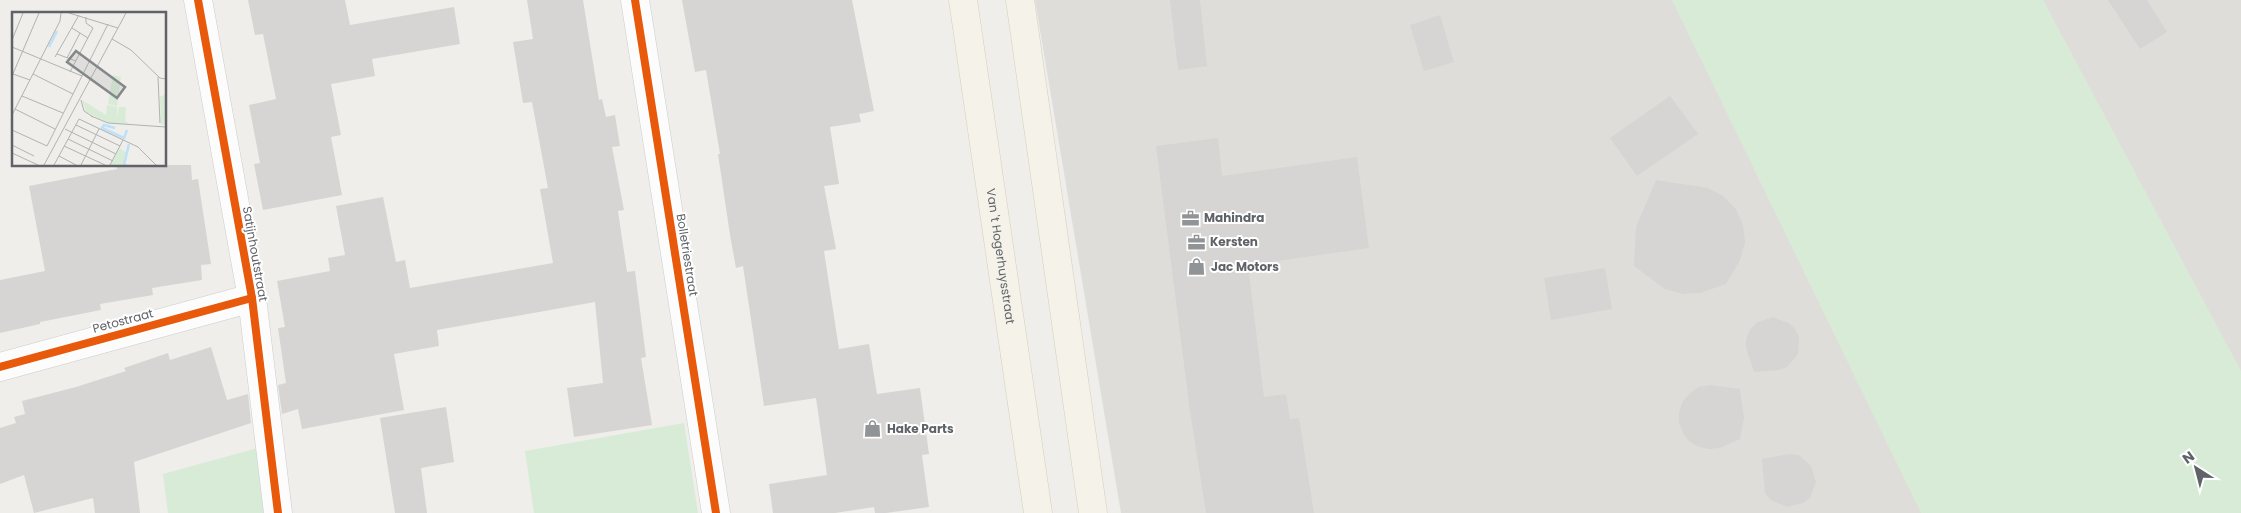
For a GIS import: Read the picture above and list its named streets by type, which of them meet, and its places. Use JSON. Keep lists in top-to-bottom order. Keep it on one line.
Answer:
{"streets":{"main road":["Van 't Hogerhuysstraat"],"street":["Satijnhoutstraat","Bolletriestraat","Petostraat"]},"crossings":[["Satijnhoutstraat","Petostraat"]],"places":{"office":["Mahindra","Kersten"],"shop":["Jac Motors","Hake Parts"]},"north":"top left"}
